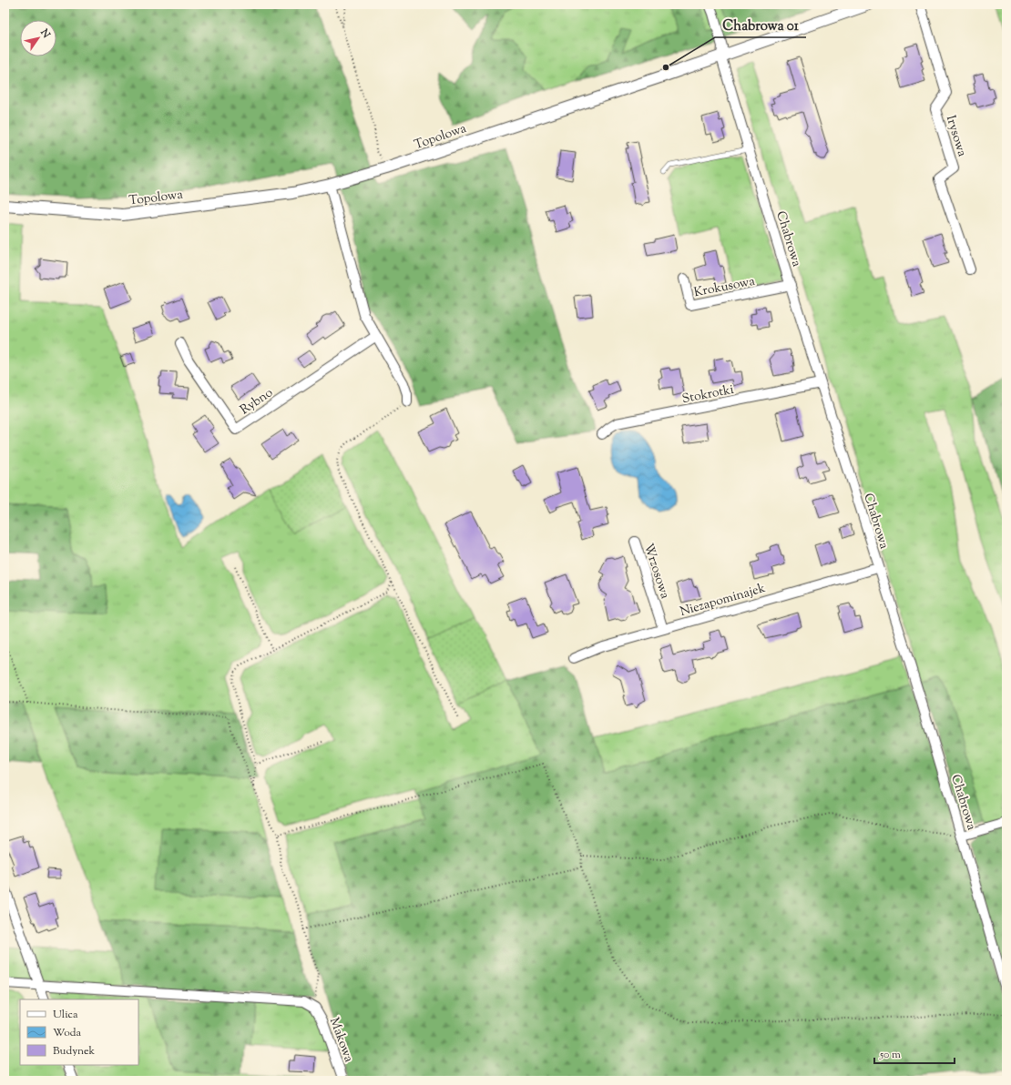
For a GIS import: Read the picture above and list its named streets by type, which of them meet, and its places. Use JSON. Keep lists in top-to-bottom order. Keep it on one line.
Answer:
{"streets":{"street":["Topolowa","Irysowa","Chabrowa","Krokusowa","Stokrotki","Rybno","Wrzosowa","Niezapominajek","Makowa"]},"crossings":[["Topolowa","Chabrowa"],["Chabrowa","Krokusowa"],["Chabrowa","Stokrotki"],["Chabrowa","Niezapominajek"],["Wrzosowa","Niezapominajek"]],"places":["Chabrowa 01"],"legend":["Ulica","Woda","Budynek"],"scale_bar":"50 m","north":"top right"}
